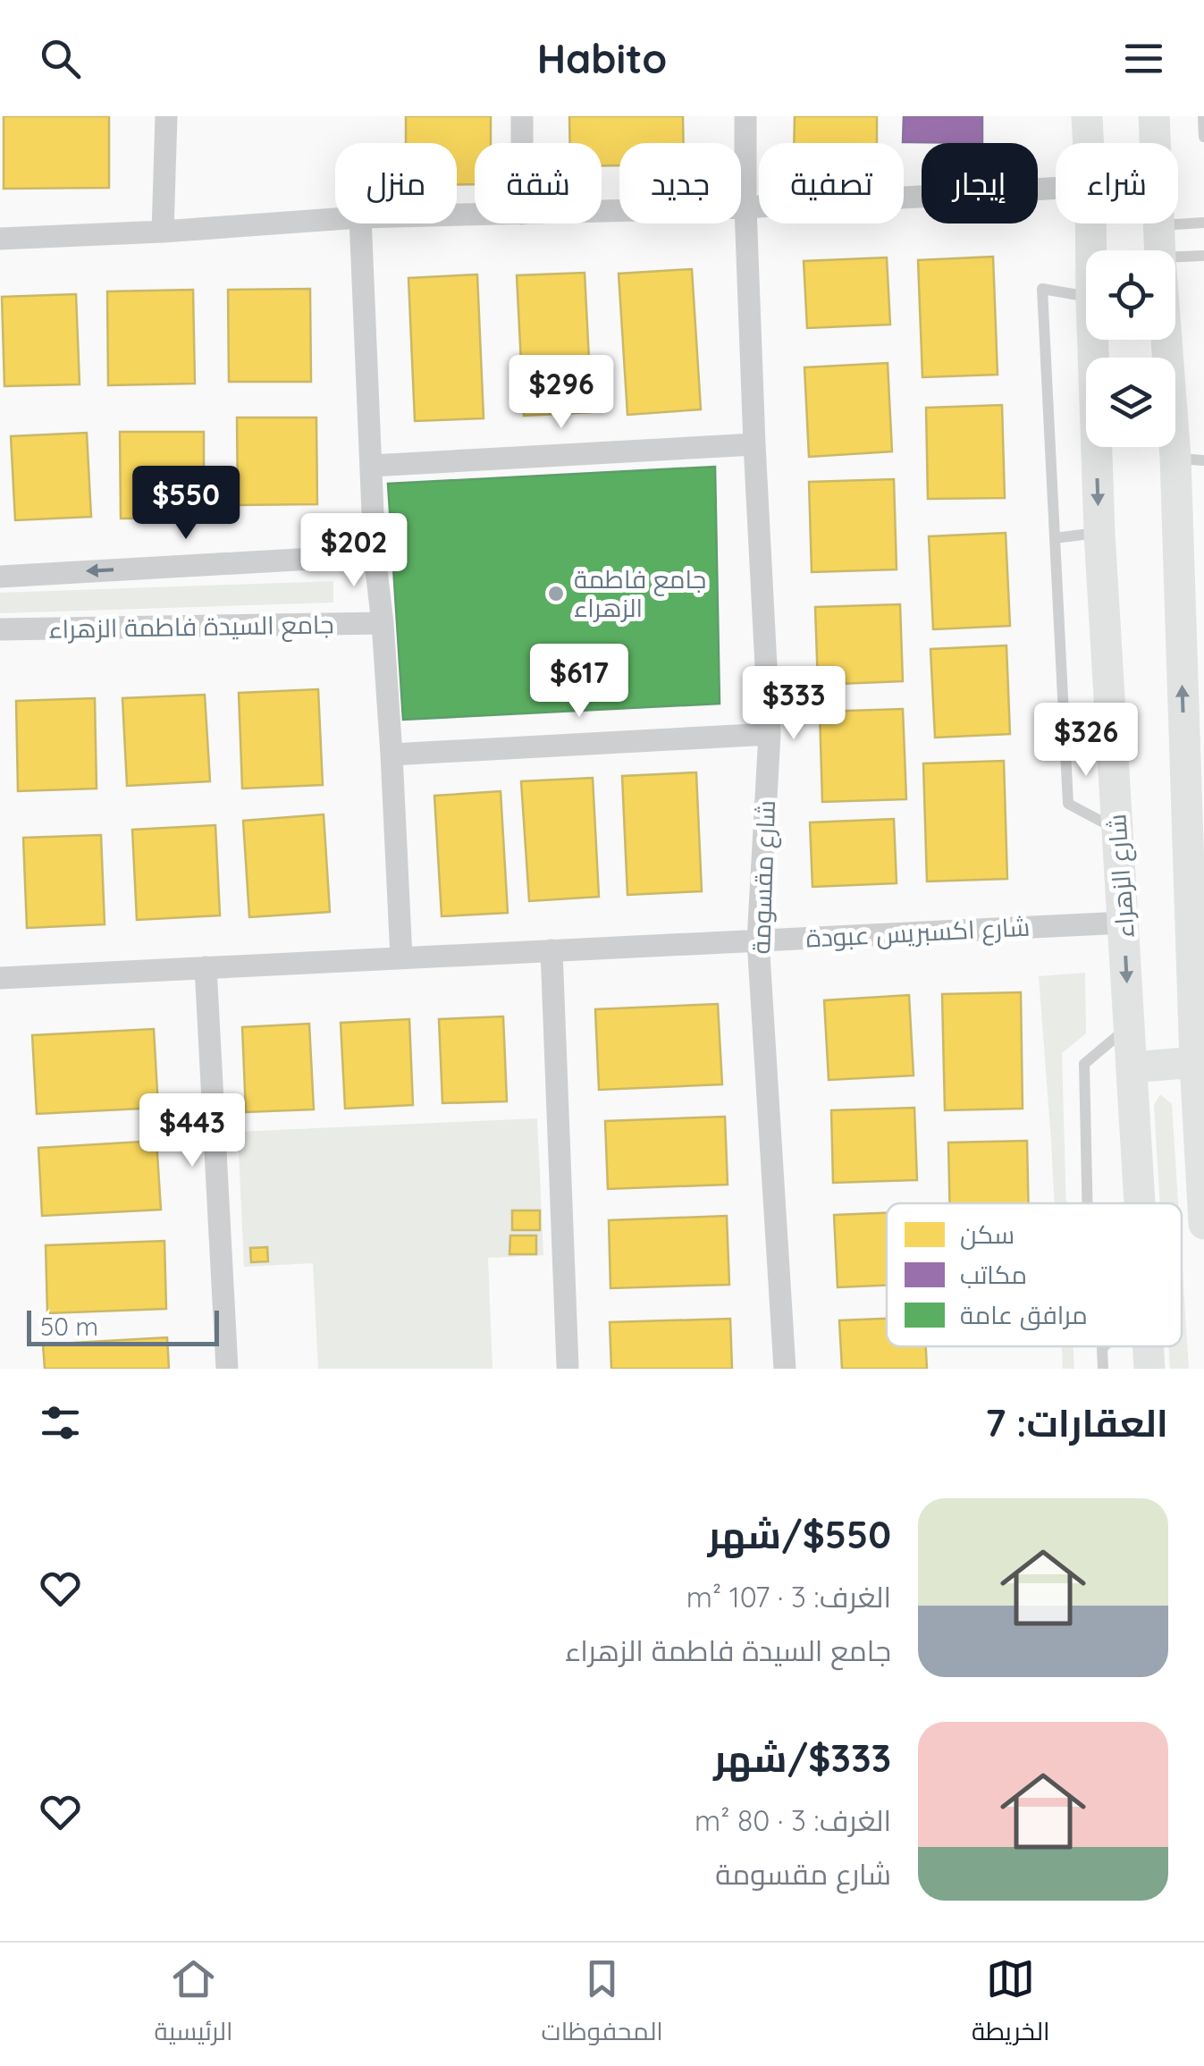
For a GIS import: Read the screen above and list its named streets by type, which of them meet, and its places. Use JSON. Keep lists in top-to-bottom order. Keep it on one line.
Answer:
{"streets":{"main road":["شارع الزهراء"],"street":["جامع السيدة فاطمة الزهراء","شارع مقسومة","شارع اكسبريس عبودة"]},"crossings":[["شارع الزهراء","شارع اكسبريس عبودة"],["شارع مقسومة","شارع اكسبريس عبودة"]],"places":["جامع فاطمة الزهراء"],"legend":["سكن","مكاتب","مرافق عامة"],"scale_bar":"50 m","page":{"header":"Habito","chip":["شراء","إيجار","تصفية","جديد","شقة","منزل"],"price":["$296","$550","$202","$617","$333","$326","$443"],"scale":"50 m","heading":"العقارات: 7","list":[{"name":"$550/شهر","note":"الغرف: 3 · 107 m² · جامع السيدة فاطمة الزهراء"},{"name":"$333/شهر","note":"الغرف: 3 · 80 m² · شارع مقسومة"}],"tabs":["الخريطة","المحفوظات","الرئيسية"]}}
